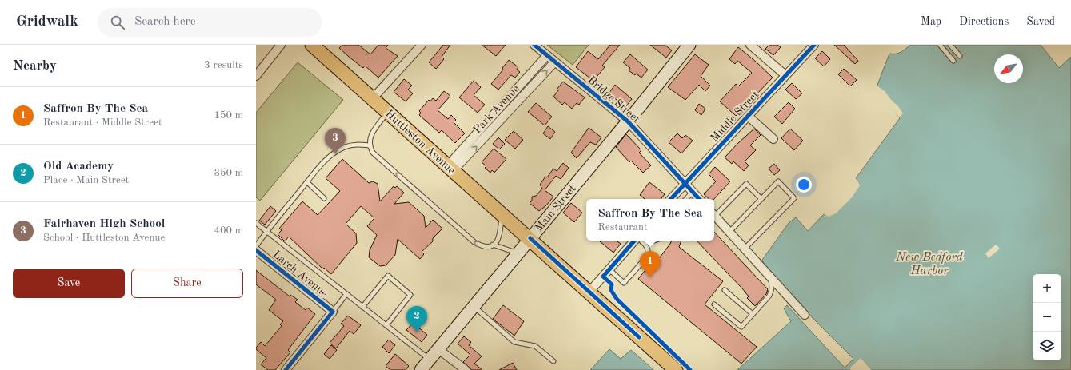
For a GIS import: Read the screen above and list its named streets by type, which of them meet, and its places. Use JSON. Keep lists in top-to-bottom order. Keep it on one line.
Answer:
{"streets":{"highway":["Huttleston Avenue"],"main road":["Main Street"],"street":["Bridge Street","Park Avenue","Middle Street","Larch Avenue"]},"crossings":[["Bridge Street","Park Avenue"],["Bridge Street","Middle Street"],["Bridge Street","Main Street"],["Park Avenue","Huttleston Avenue"],["Huttleston Avenue","Main Street"]],"water":["New Bedford Harbor"],"north":"bottom left","page":{"header":"Gridwalk","search":"Search here","nav":["Map","Directions","Saved"],"heading":["Nearby","3 results"],"list":[{"mark":"1","name":"Saffron By The Sea","note":"Restaurant · Middle Street","value":"150 m"},{"mark":"2","name":"Old Academy","note":"Place · Main Street","value":"350 m"},{"mark":"3","name":"Fairhaven High School","note":"School · Huttleston Avenue","value":"400 m"}],"pins":["3","1","2"],"popup":["Saffron By The Sea","Restaurant"],"buttons":["Save","Share"],"map_buttons":["+","−"]}}
